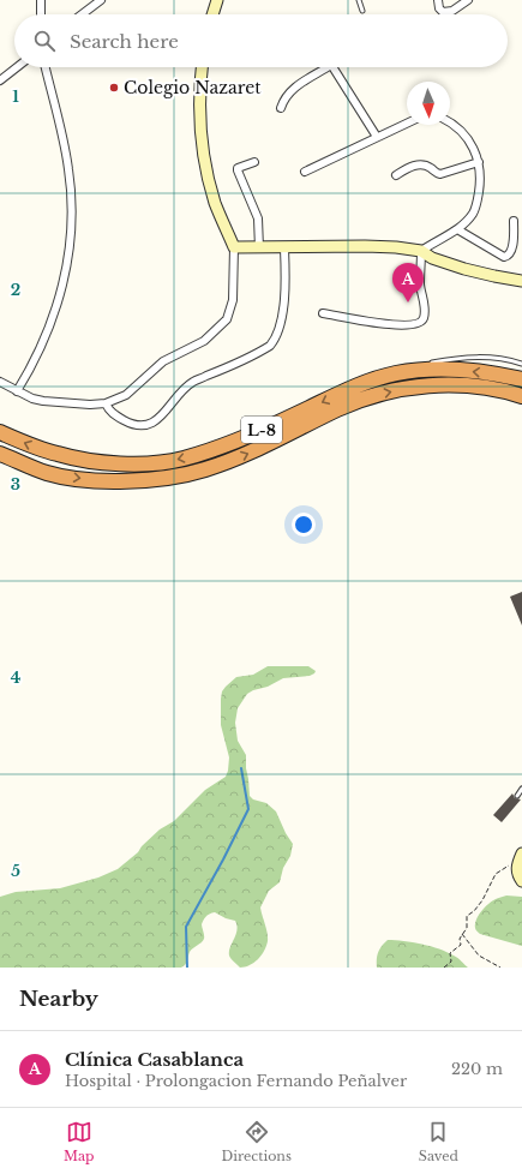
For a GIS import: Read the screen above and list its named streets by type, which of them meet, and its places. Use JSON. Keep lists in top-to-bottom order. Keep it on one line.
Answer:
{"streets":{"highway":["L-8"]},"places":["Colegio Nazaret"],"north":"bottom","page":{"search":"Search here","pins":"A","heading":"Nearby","list":[{"mark":"A","name":"Clínica Casablanca","note":"Hospital · Prolongacion Fernando Peñalver","value":"220 m"}],"nav":["Map","Directions","Saved"]},"grid":{"rows":["1","2","3","4","5"]}}
